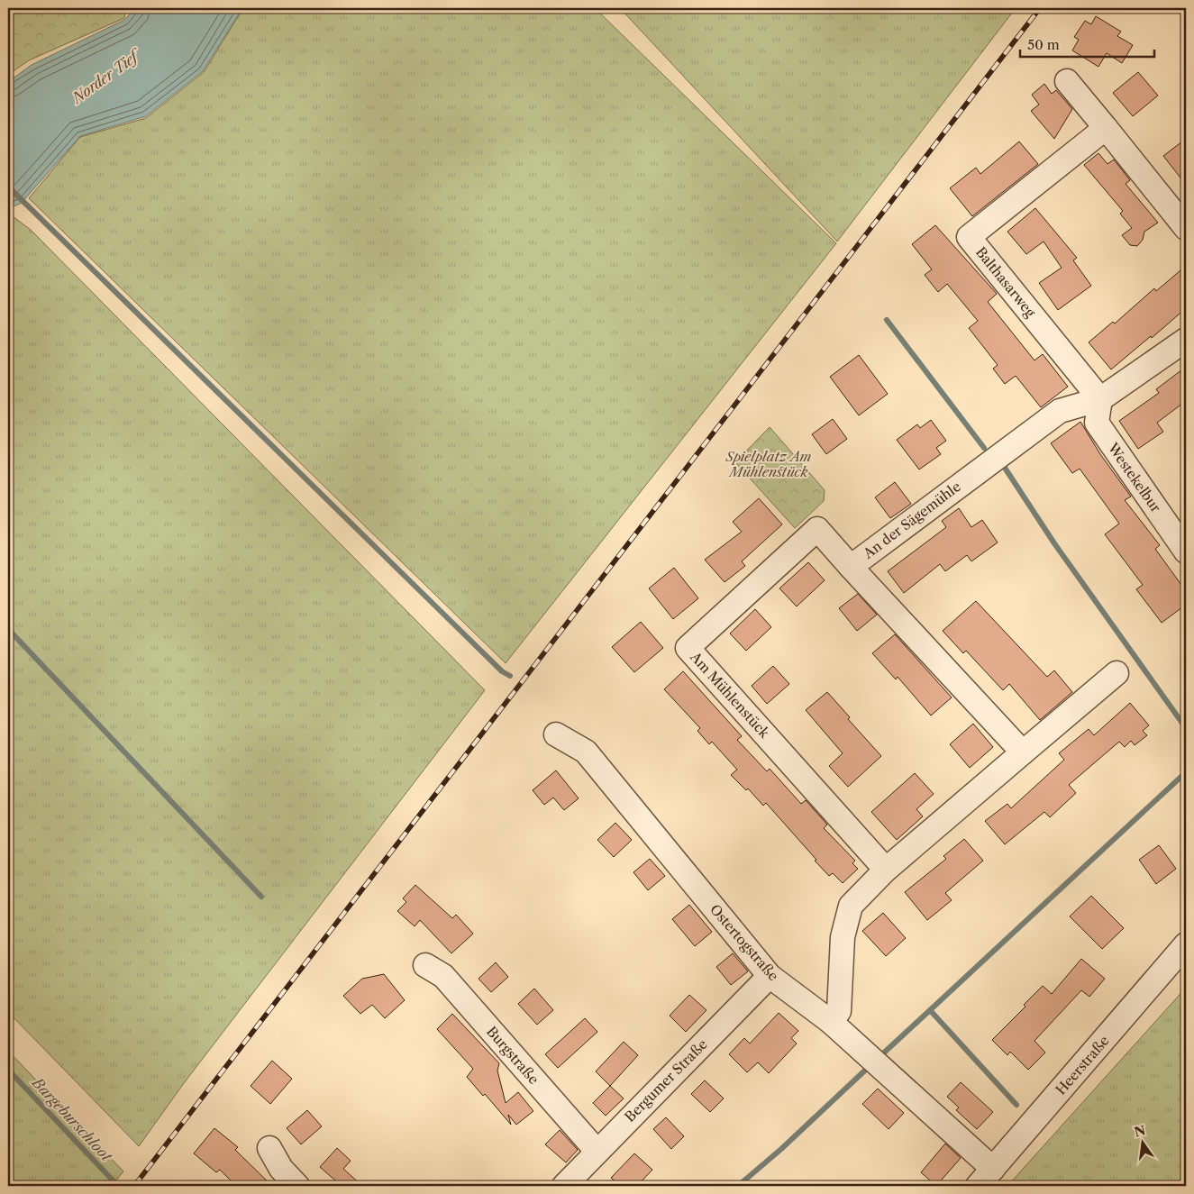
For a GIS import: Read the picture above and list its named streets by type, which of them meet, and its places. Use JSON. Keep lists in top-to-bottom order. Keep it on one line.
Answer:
{"streets":{"street":["Balthasarweg","Westekelbur","An der Sägemühle","Am Mühlenstück","Ostertogstraße","Burgstraße","Heerstraße","Bergumer Straße"]},"crossings":[["Balthasarweg","Westekelbur"],["Balthasarweg","An der Sägemühle"],["Westekelbur","An der Sägemühle"],["An der Sägemühle","Am Mühlenstück"],["Ostertogstraße","Heerstraße"],["Ostertogstraße","Bergumer Straße"],["Burgstraße","Bergumer Straße"]],"water":["Norder Tief","Bargeburschloot"],"parks":["Spielplatz Am Mühlenstück"],"scale_bar":"50 m","north":"top"}
